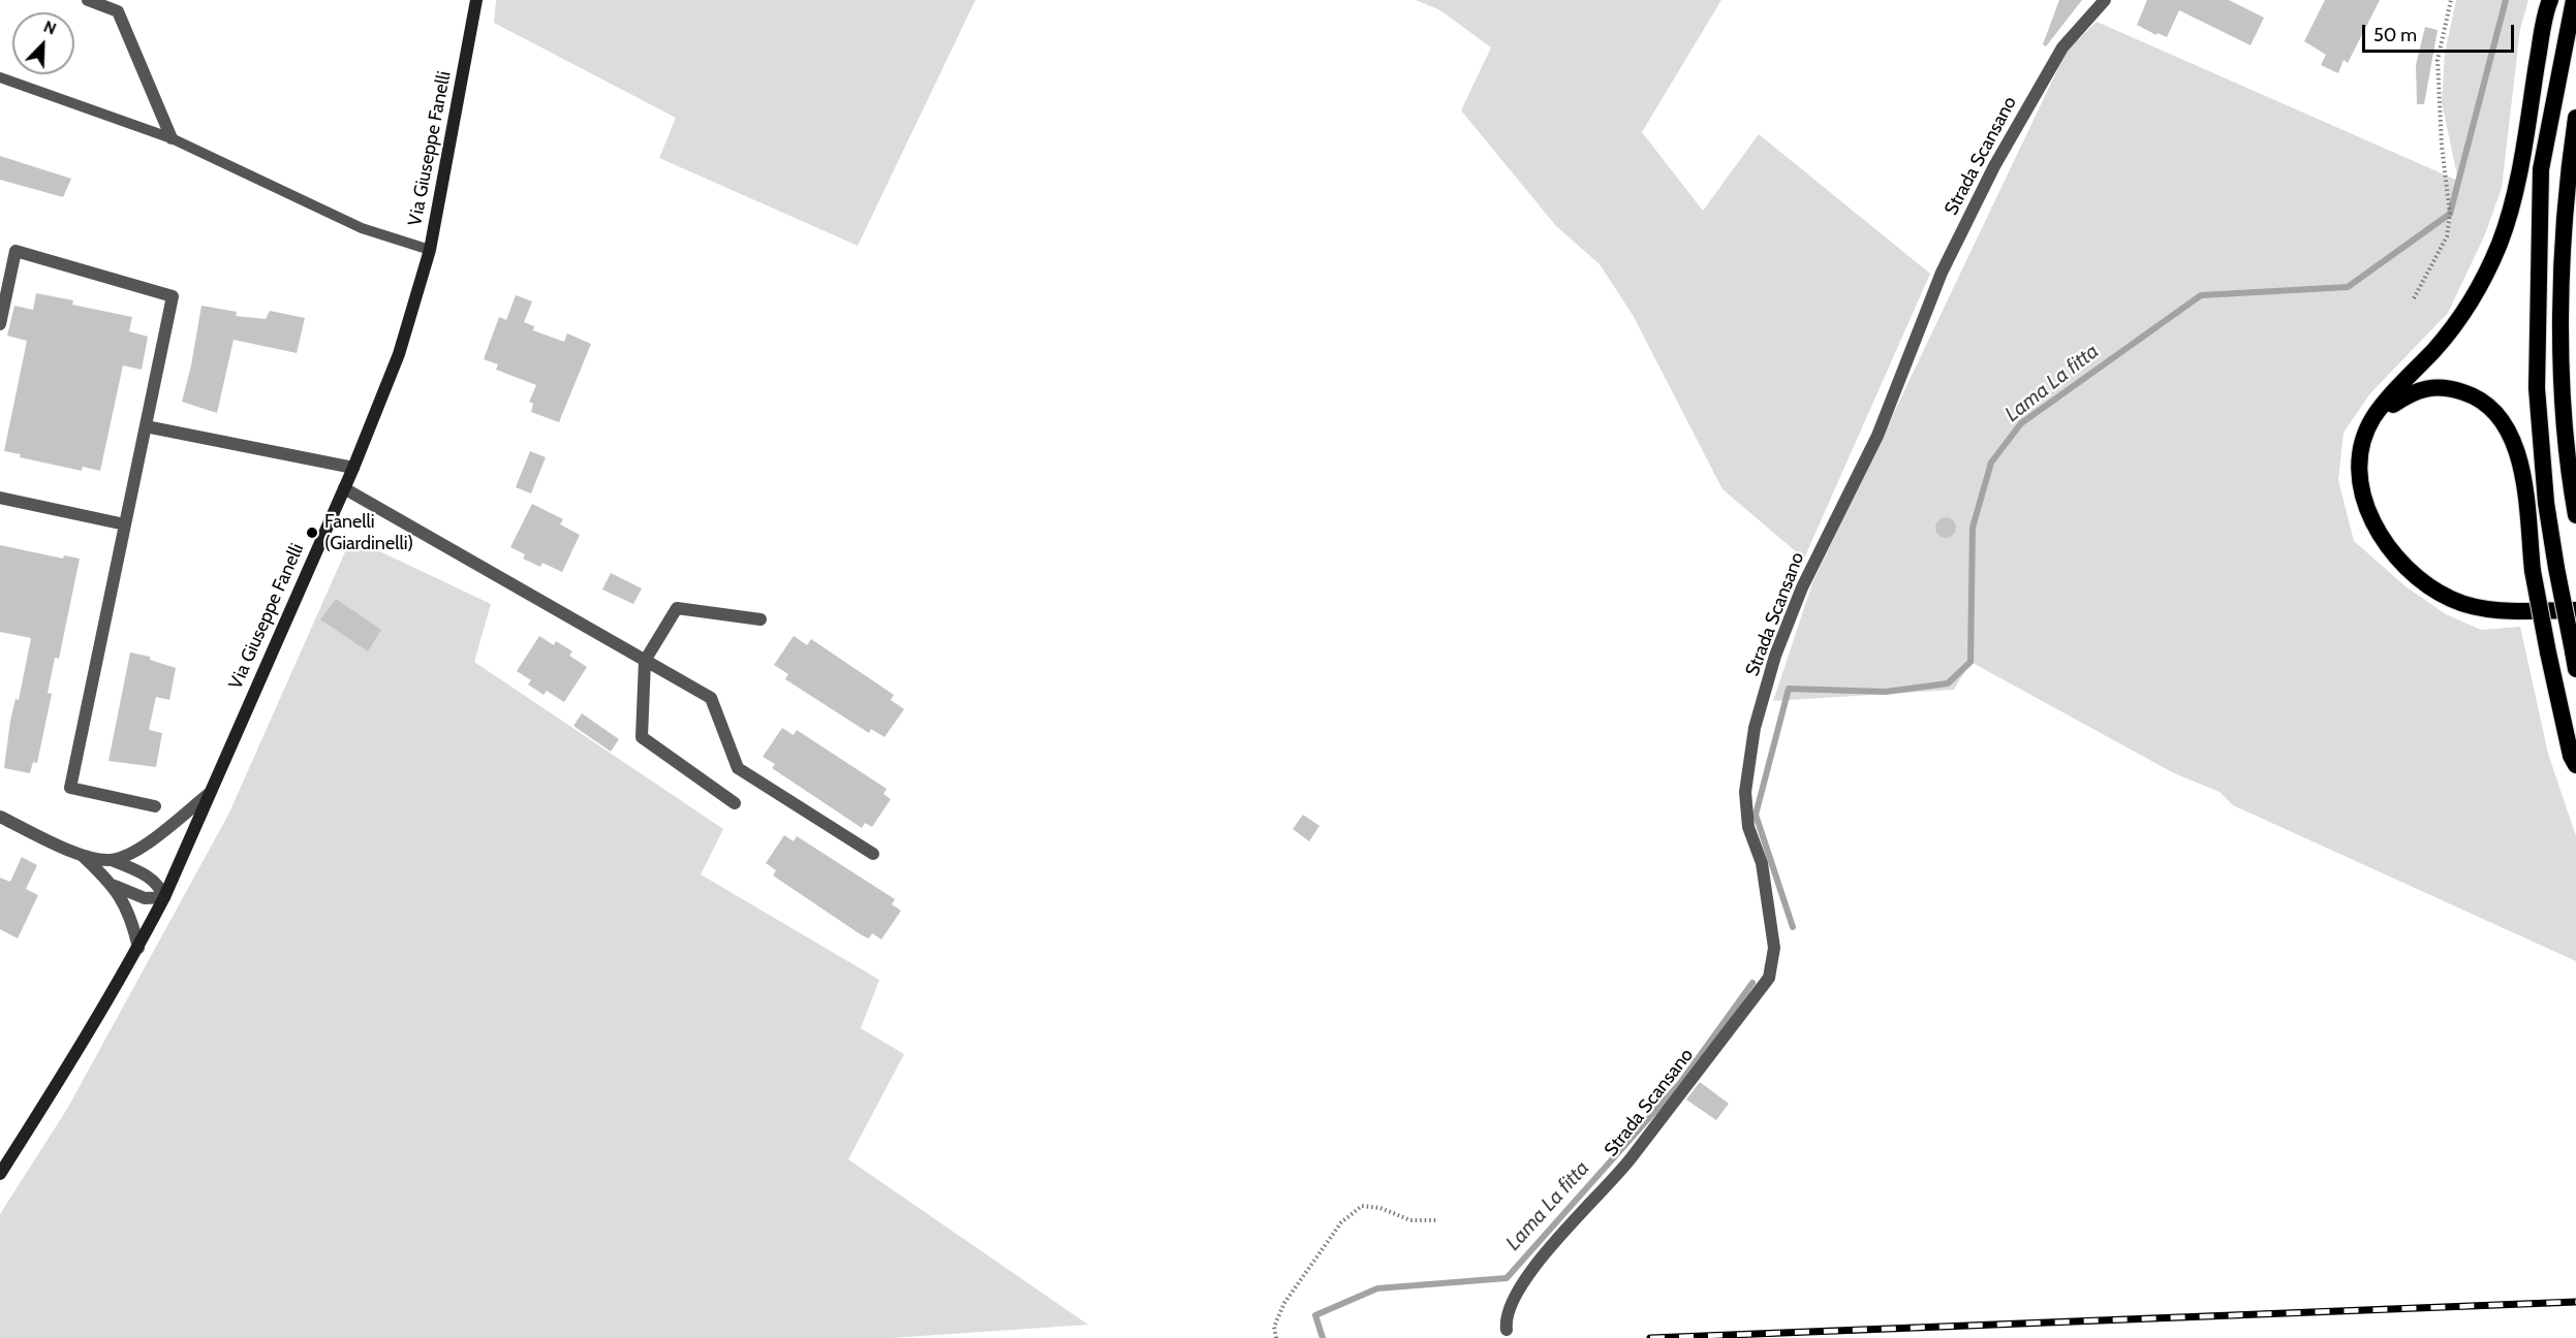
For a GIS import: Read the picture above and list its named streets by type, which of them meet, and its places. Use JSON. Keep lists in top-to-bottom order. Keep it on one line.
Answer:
{"streets":{"main road":["Via Giuseppe Fanelli"],"street":["Strada Scansano"]},"water":["Lama La fitta"],"places":["Fanelli (Giardinelli)"],"scale_bar":"50 m","north":"top right"}
